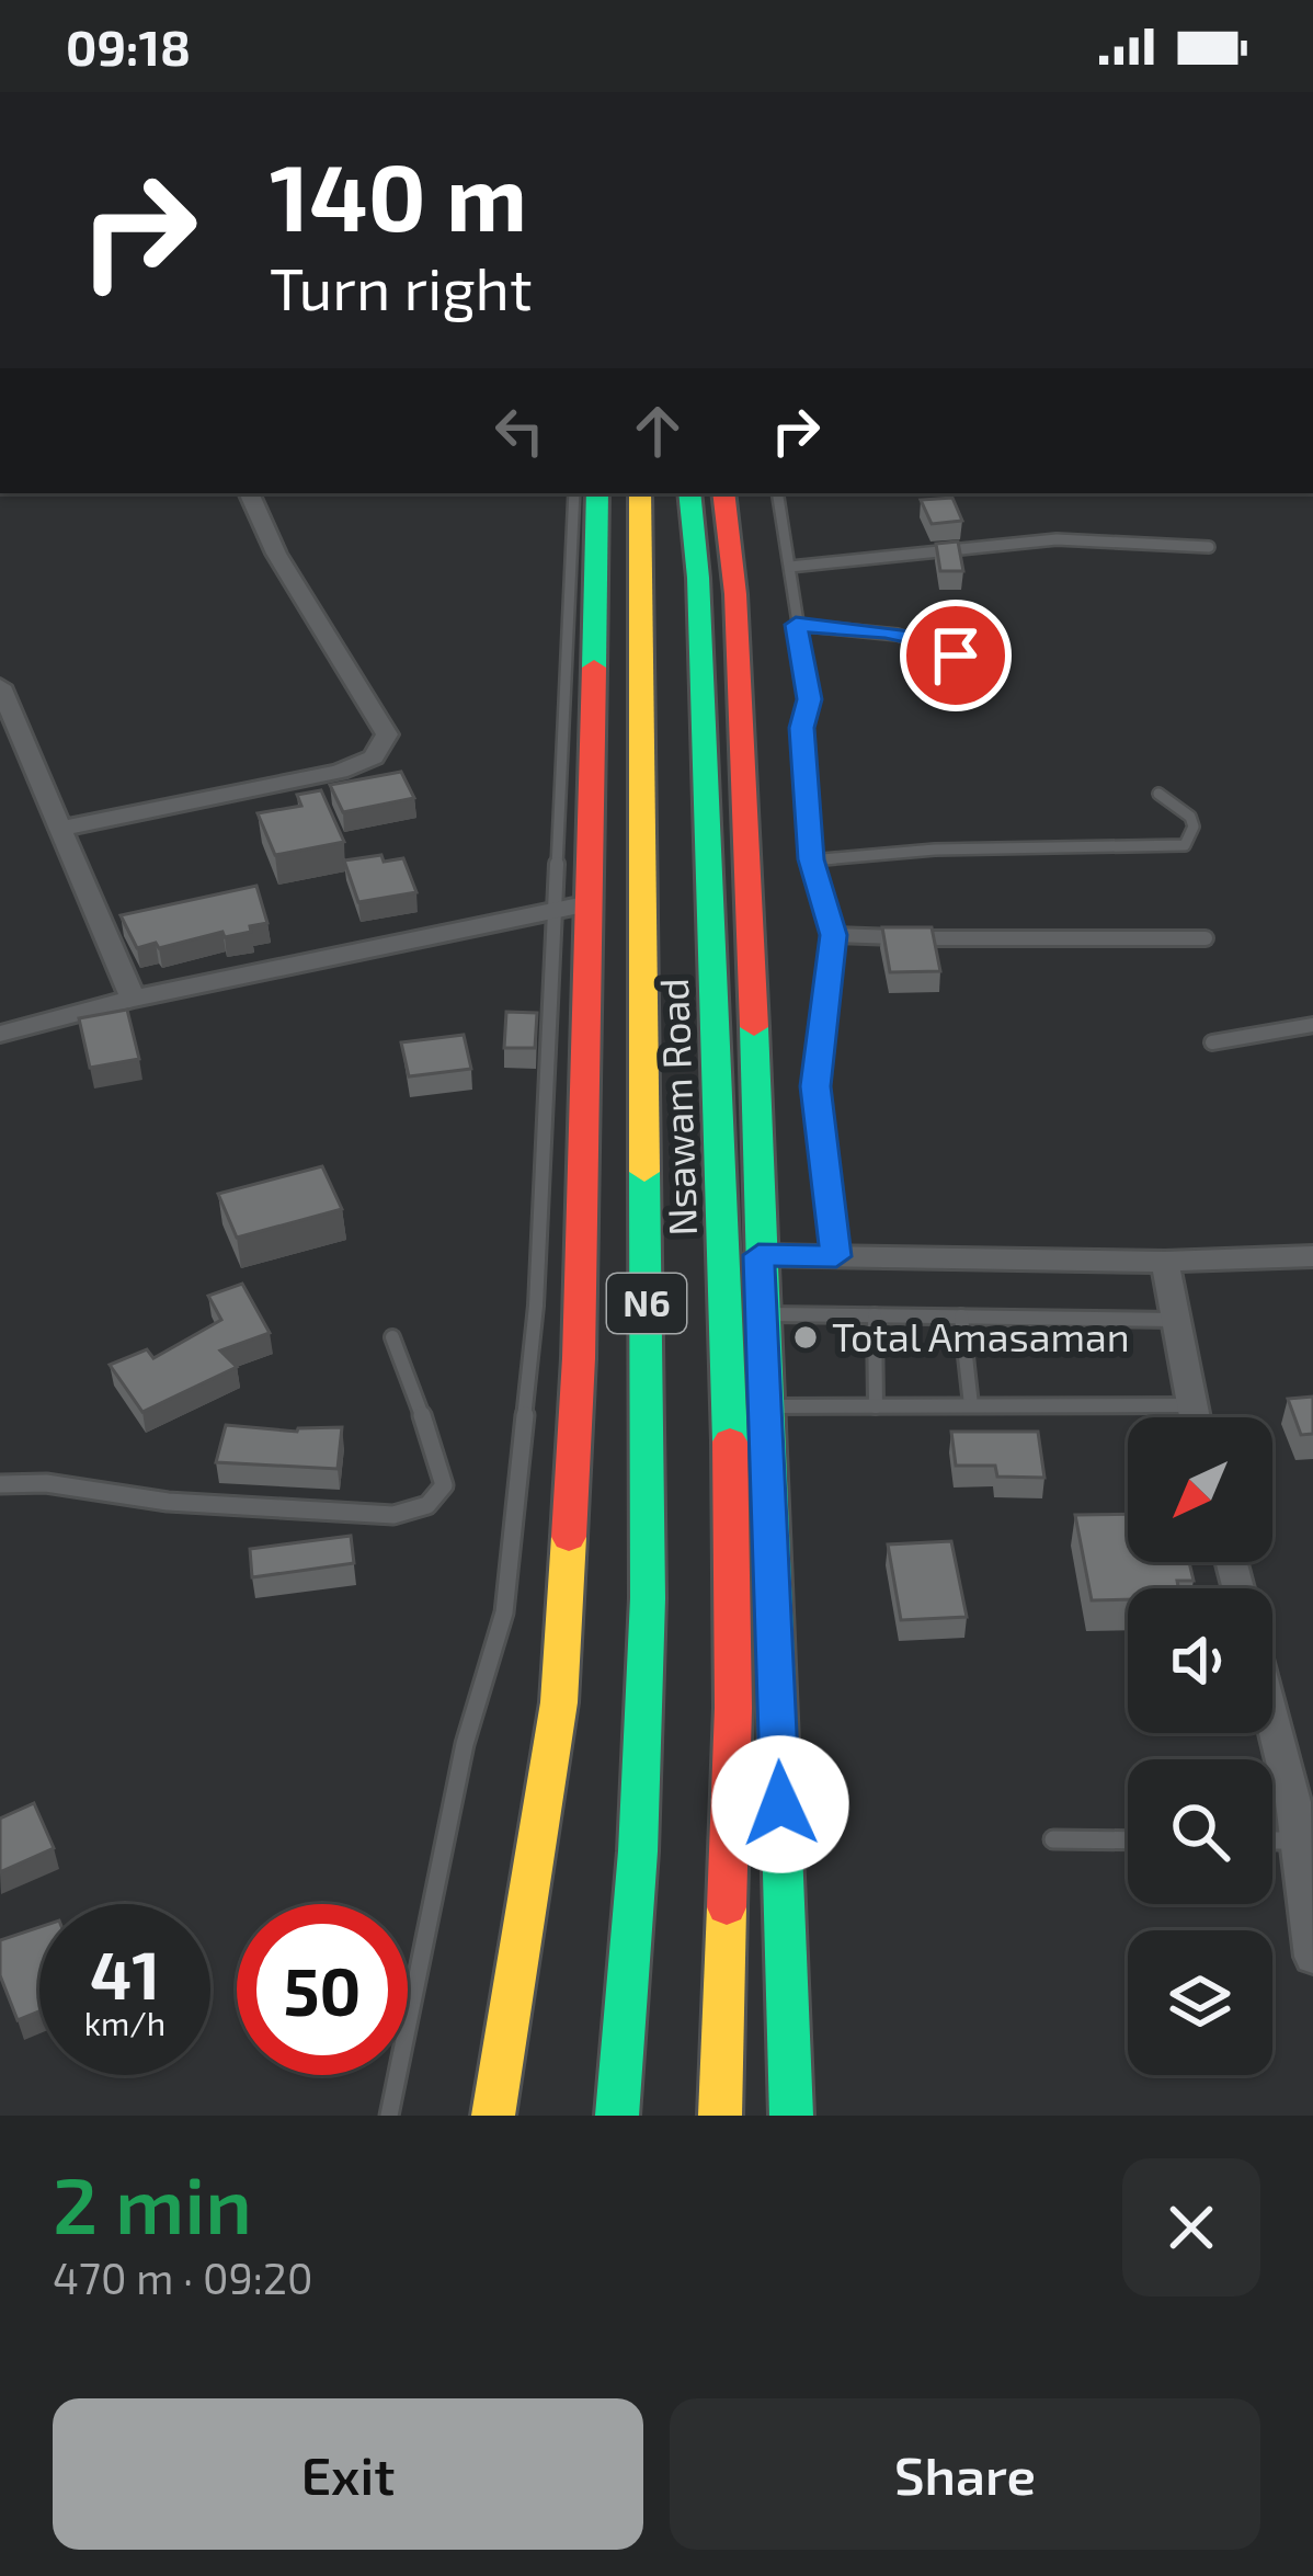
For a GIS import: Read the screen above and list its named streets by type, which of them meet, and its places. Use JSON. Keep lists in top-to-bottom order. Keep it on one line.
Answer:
{"streets":{"main road":["Nsawam Road","N6"]},"places":["Total Amasaman"],"north":"bottom left","page":{"status":"09:18","turn":["140 m","Turn right"],"speed":"41 km/h","limit":"50","heading":["2 min","470 m · 09:20"],"buttons":["Exit","Share"]}}
